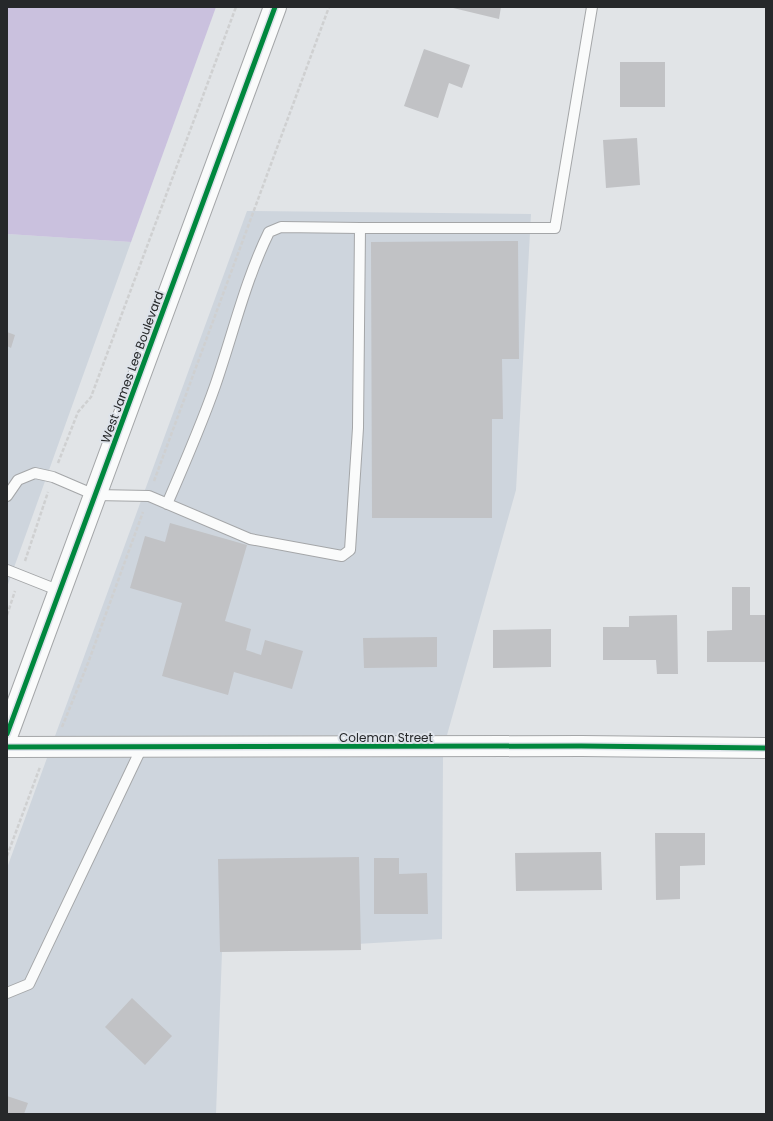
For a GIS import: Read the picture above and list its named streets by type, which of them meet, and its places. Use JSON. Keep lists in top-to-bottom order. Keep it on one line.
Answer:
{"streets":{"main road":["West James Lee Boulevard"],"street":["Coleman Street"]}}
